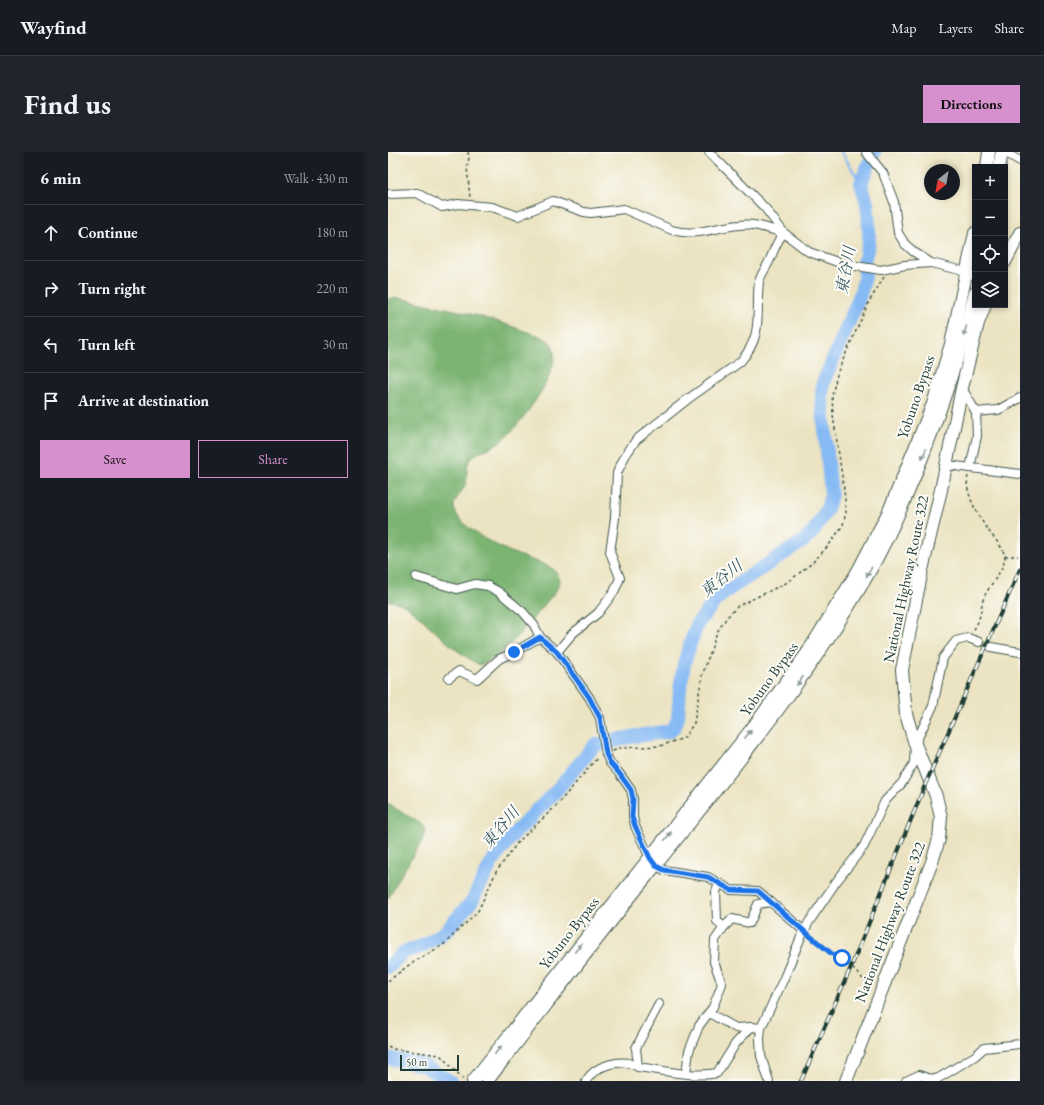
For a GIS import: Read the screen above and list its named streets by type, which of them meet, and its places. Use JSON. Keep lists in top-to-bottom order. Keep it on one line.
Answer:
{"streets":{"highway":["Yobuno Bypass","National Highway Route 322"]},"water":["東谷川"],"scale_bar":"50 m","north":"bottom left","page":{"header":"Wayfind","nav":["Map","Layers","Share"],"buttons":["Directions",["Save","Share"]],"title":"Find us","heading":["6 min","Walk · 430 m"],"map_buttons":["+","−"],"list":[["Continue","180 m"],["Turn right","220 m"],["Turn left","30 m"],"Arrive at destination"],"scale":"50 m"}}
